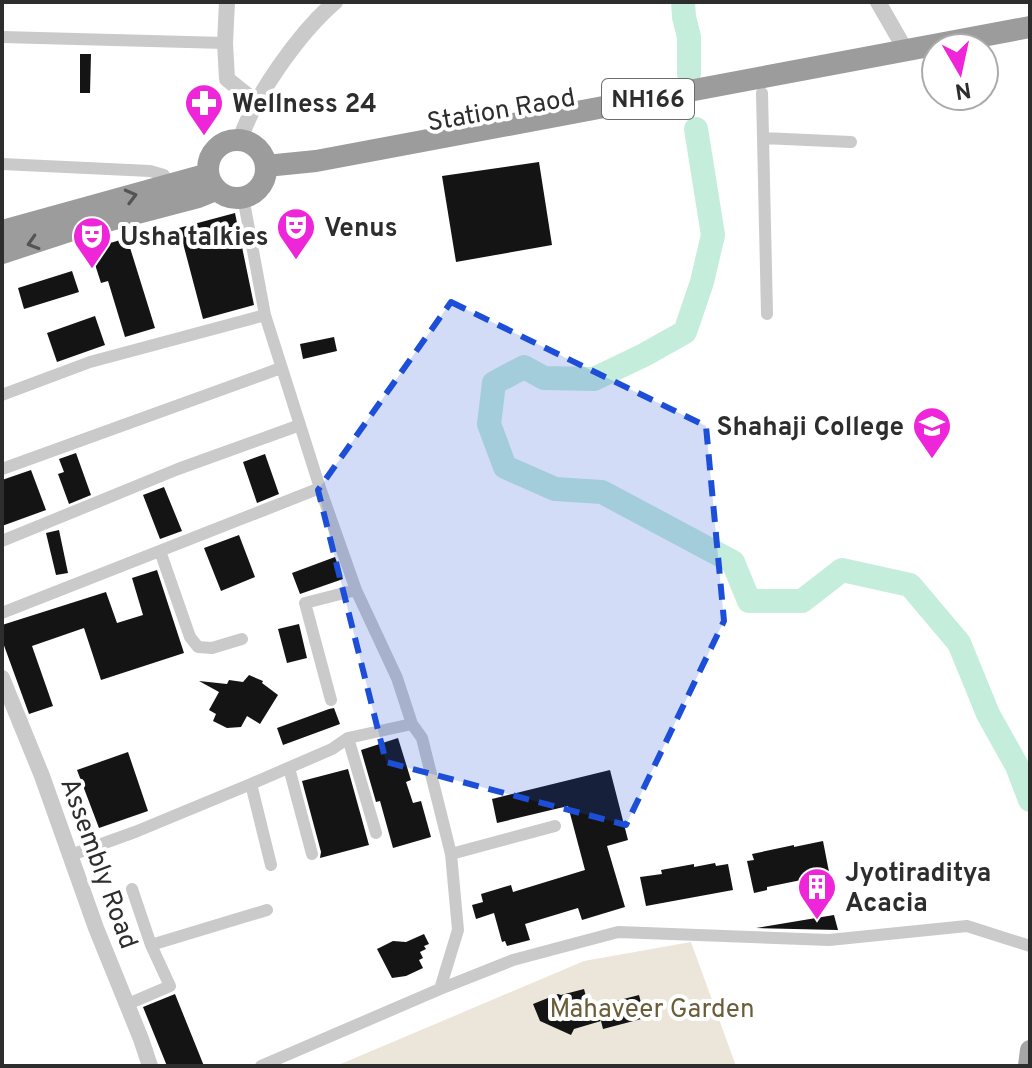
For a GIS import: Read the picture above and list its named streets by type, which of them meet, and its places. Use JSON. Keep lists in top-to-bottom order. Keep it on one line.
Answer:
{"streets":{"highway":["NH166","Station Raod"],"street":["Assembly Road"]},"crossings":[["NH166","Station Raod"]],"parks":["Mahaveer Garden"],"places":{"pharmacy":["Wellness 24"],"theatre":["Venus","Usha talkies"],"school or university":["Shahaji College"],"building":["Jyotiraditya Acacia"]},"north":"bottom"}
